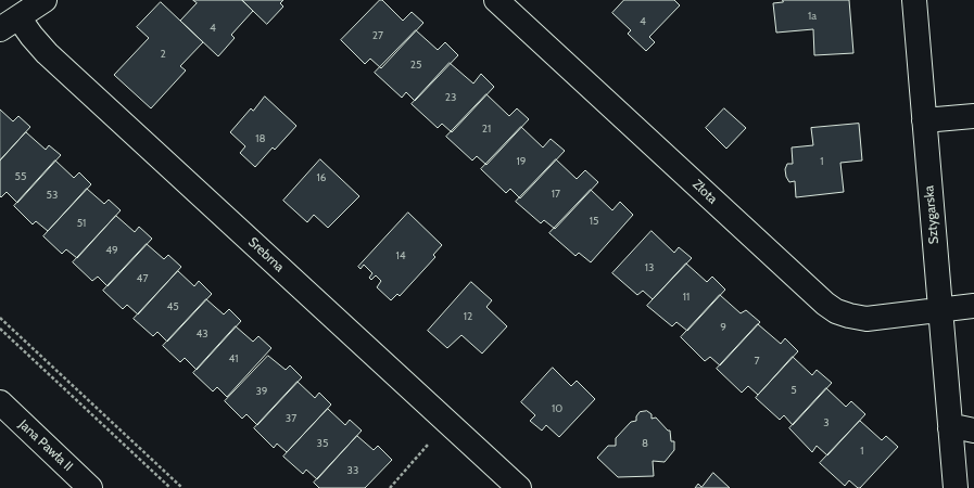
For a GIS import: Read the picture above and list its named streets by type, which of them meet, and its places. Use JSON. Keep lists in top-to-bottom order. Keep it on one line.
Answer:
{"streets":{"street":["Złota","Sztygarska","Srebrna","Jana Pawła II"]},"crossings":[["Złota","Sztygarska"]],"house_numbers":["1a","4","4","27","2","25","23","21","18","19","1","55","16","17","53","15","51","49","14","13","47","11","45","12","9","43","41","7","5","39","10","37","3","35","8","1","33"]}
